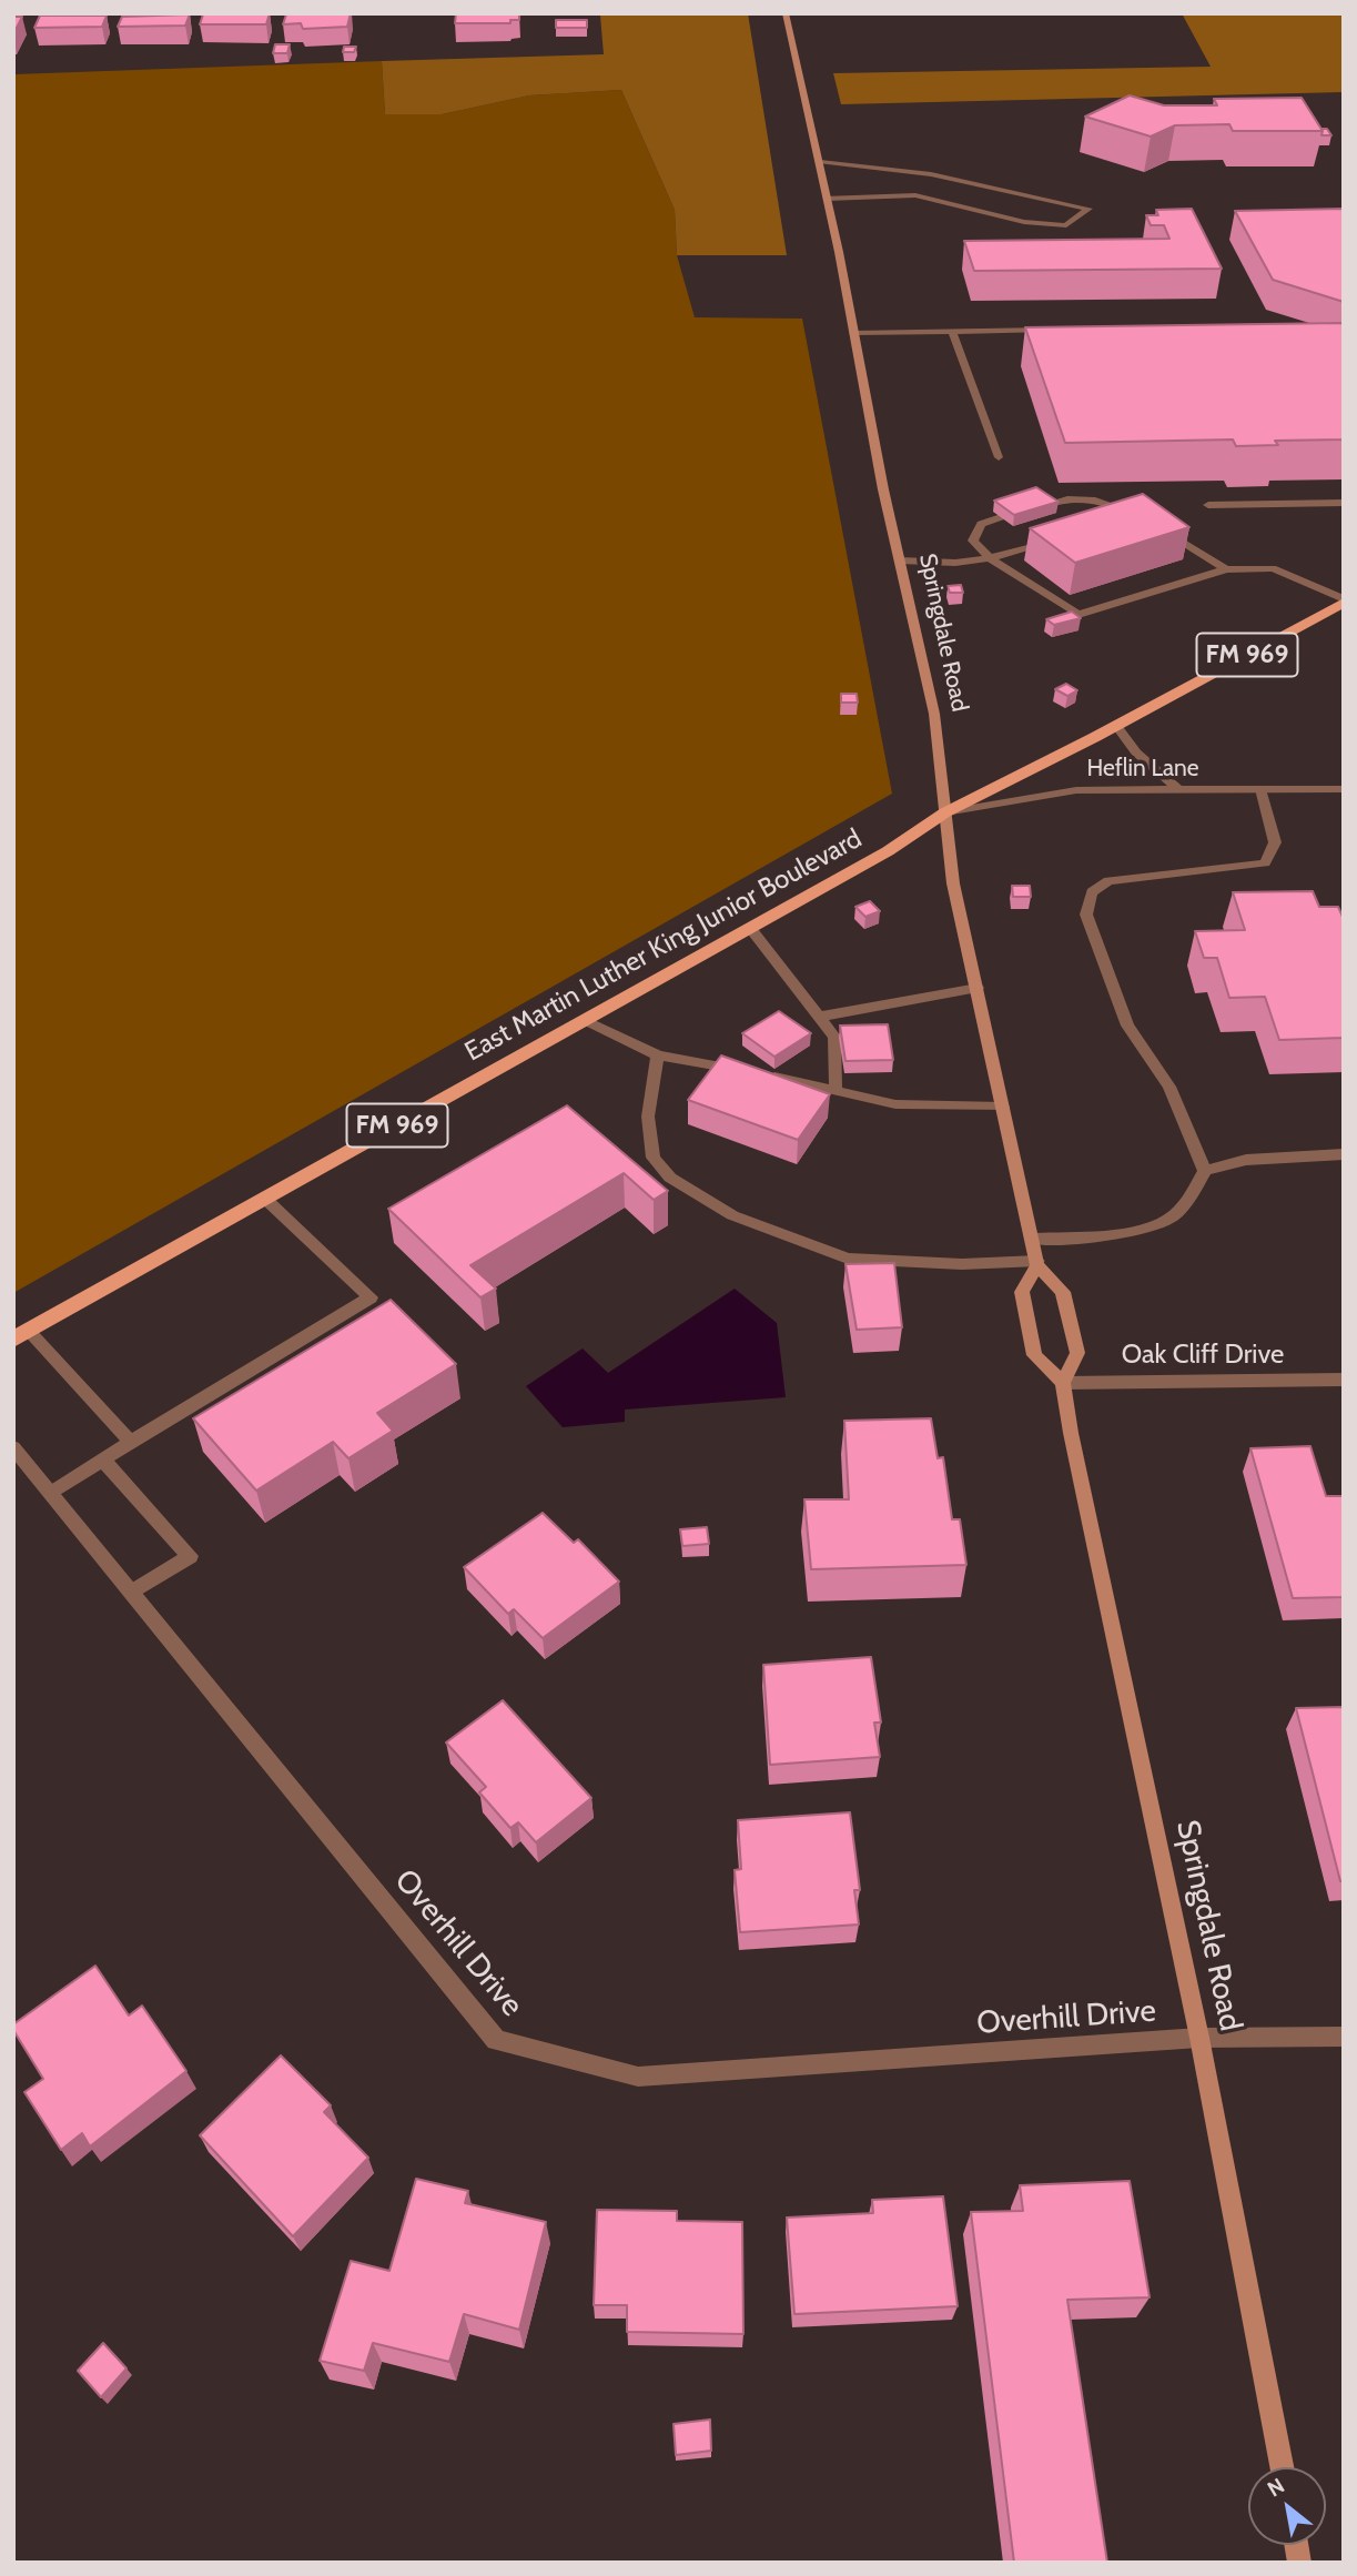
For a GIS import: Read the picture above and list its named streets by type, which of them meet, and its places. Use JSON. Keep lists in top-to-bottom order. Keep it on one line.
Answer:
{"streets":{"main road":["Springdale Road","FM 969","East Martin Luther King Junior Boulevard"],"street":["Heflin Lane","Oak Cliff Drive","Overhill Drive"]},"crossings":[["Springdale Road","Heflin Lane"],["Springdale Road","East Martin Luther King Junior Boulevard"],["Springdale Road","Oak Cliff Drive"],["Springdale Road","Overhill Drive"],["Heflin Lane","East Martin Luther King Junior Boulevard"]],"north":"top left"}
